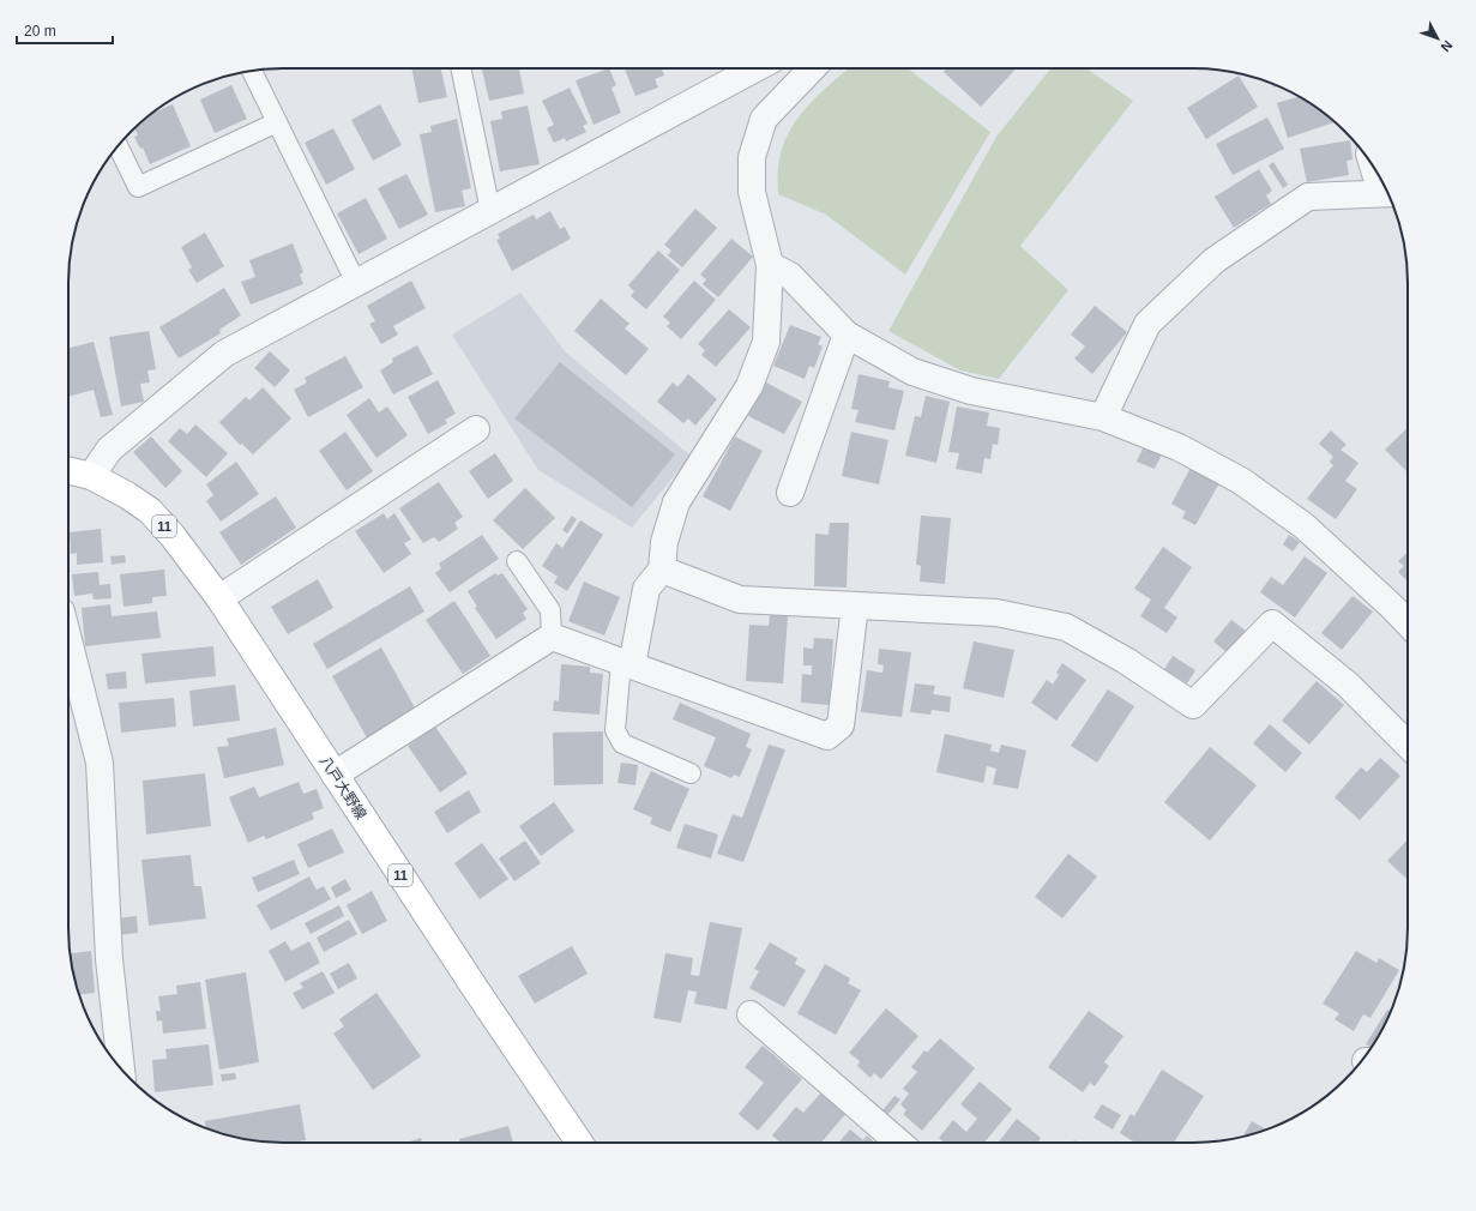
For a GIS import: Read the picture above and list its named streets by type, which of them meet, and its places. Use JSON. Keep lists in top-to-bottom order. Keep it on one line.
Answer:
{"streets":{"main road":["11","八戸大野線"]},"scale_bar":"20 m","north":"bottom right"}
